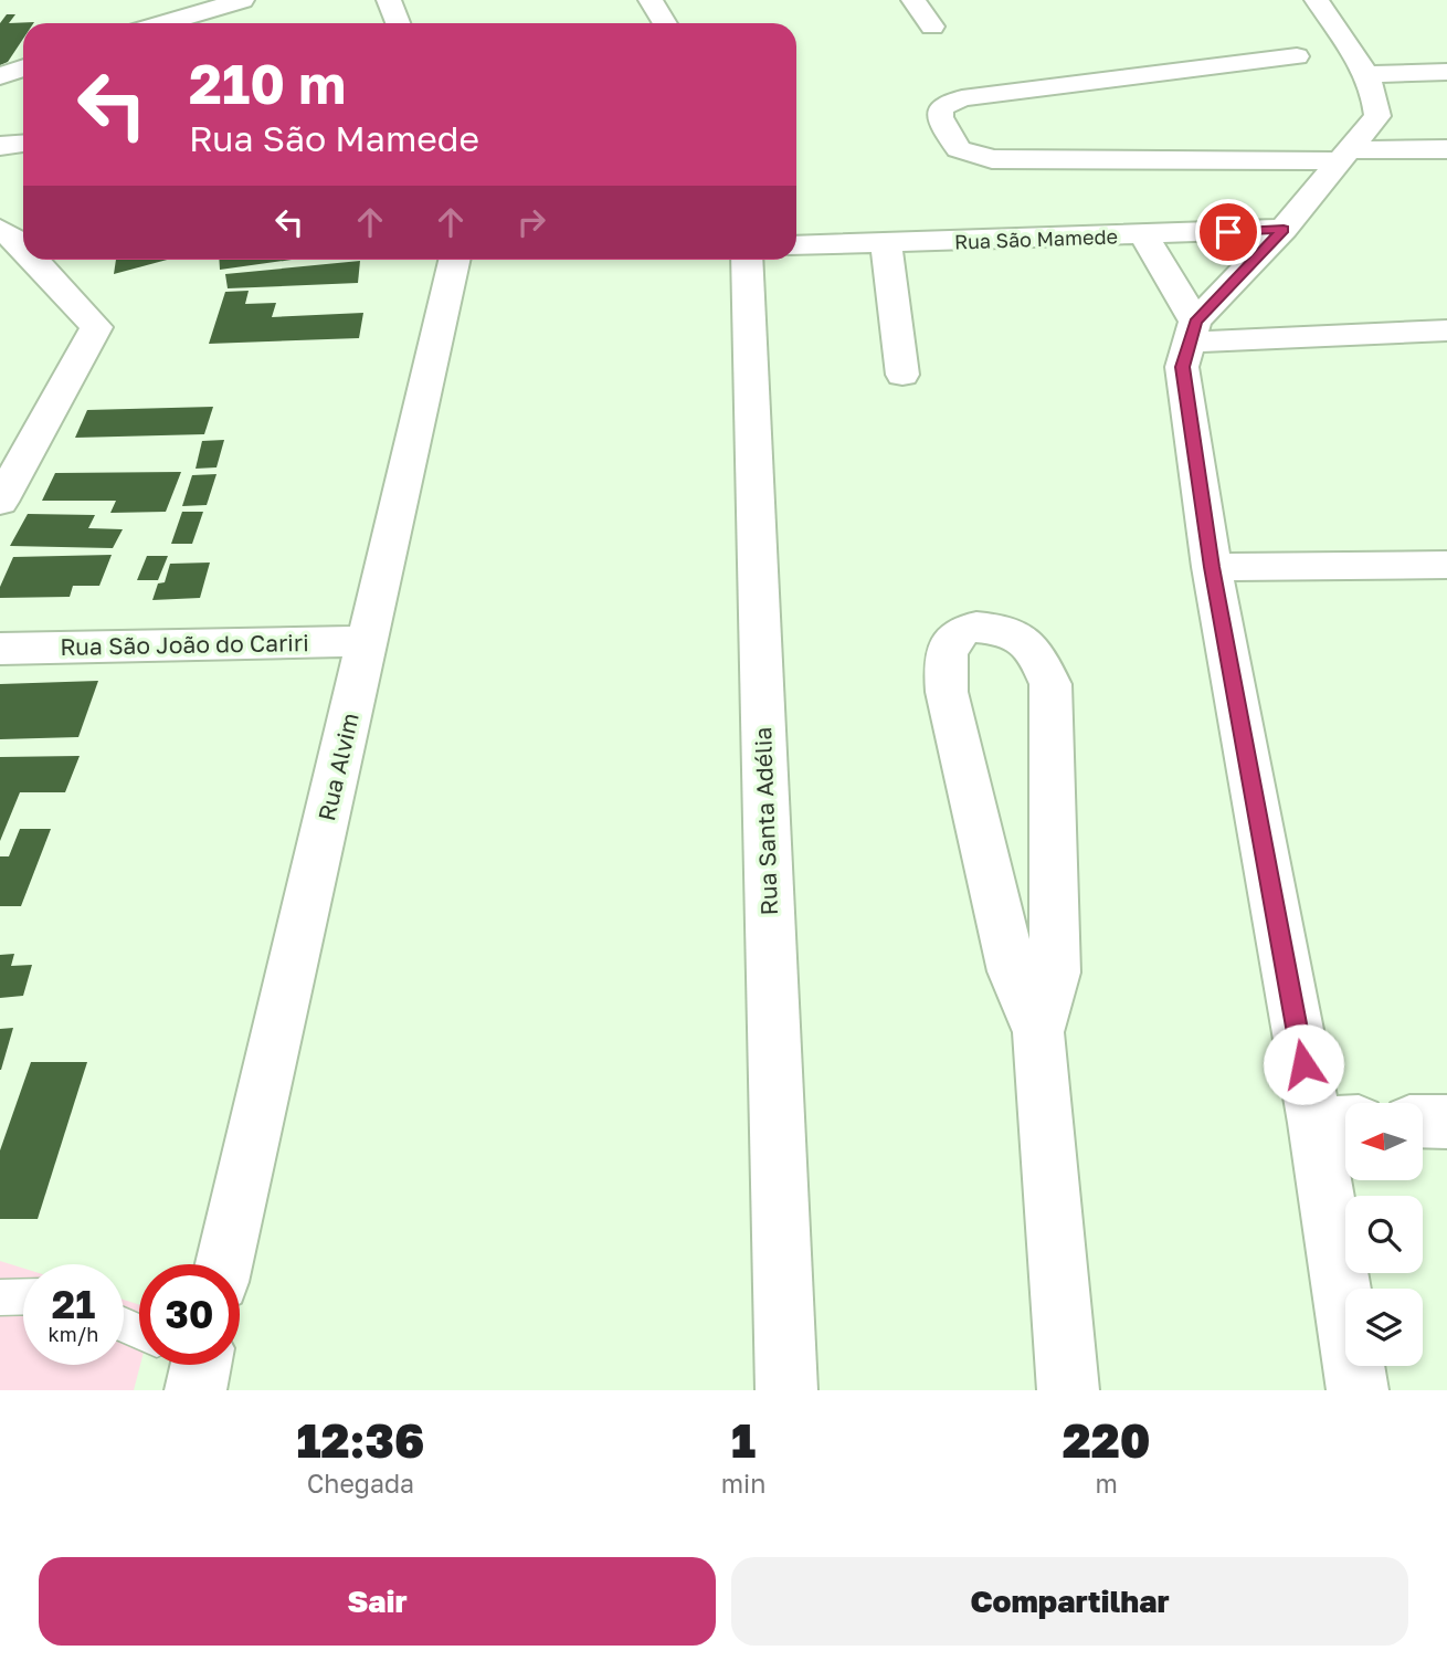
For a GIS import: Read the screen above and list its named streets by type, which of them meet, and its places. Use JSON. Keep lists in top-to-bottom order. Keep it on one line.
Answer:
{"streets":{"street":["Rua São Mamede","Rua São João do Cariri","Rua Alvim","Rua Santa Adélia"]},"crossings":[["Rua São João do Cariri","Rua Alvim"]],"north":"left","page":{"turn":["210 m","Rua São Mamede"],"speed":"21 km/h","limit":"30","eta":["12:36","Chegada","1","min","220","m"],"buttons":["Sair","Compartilhar"]}}
